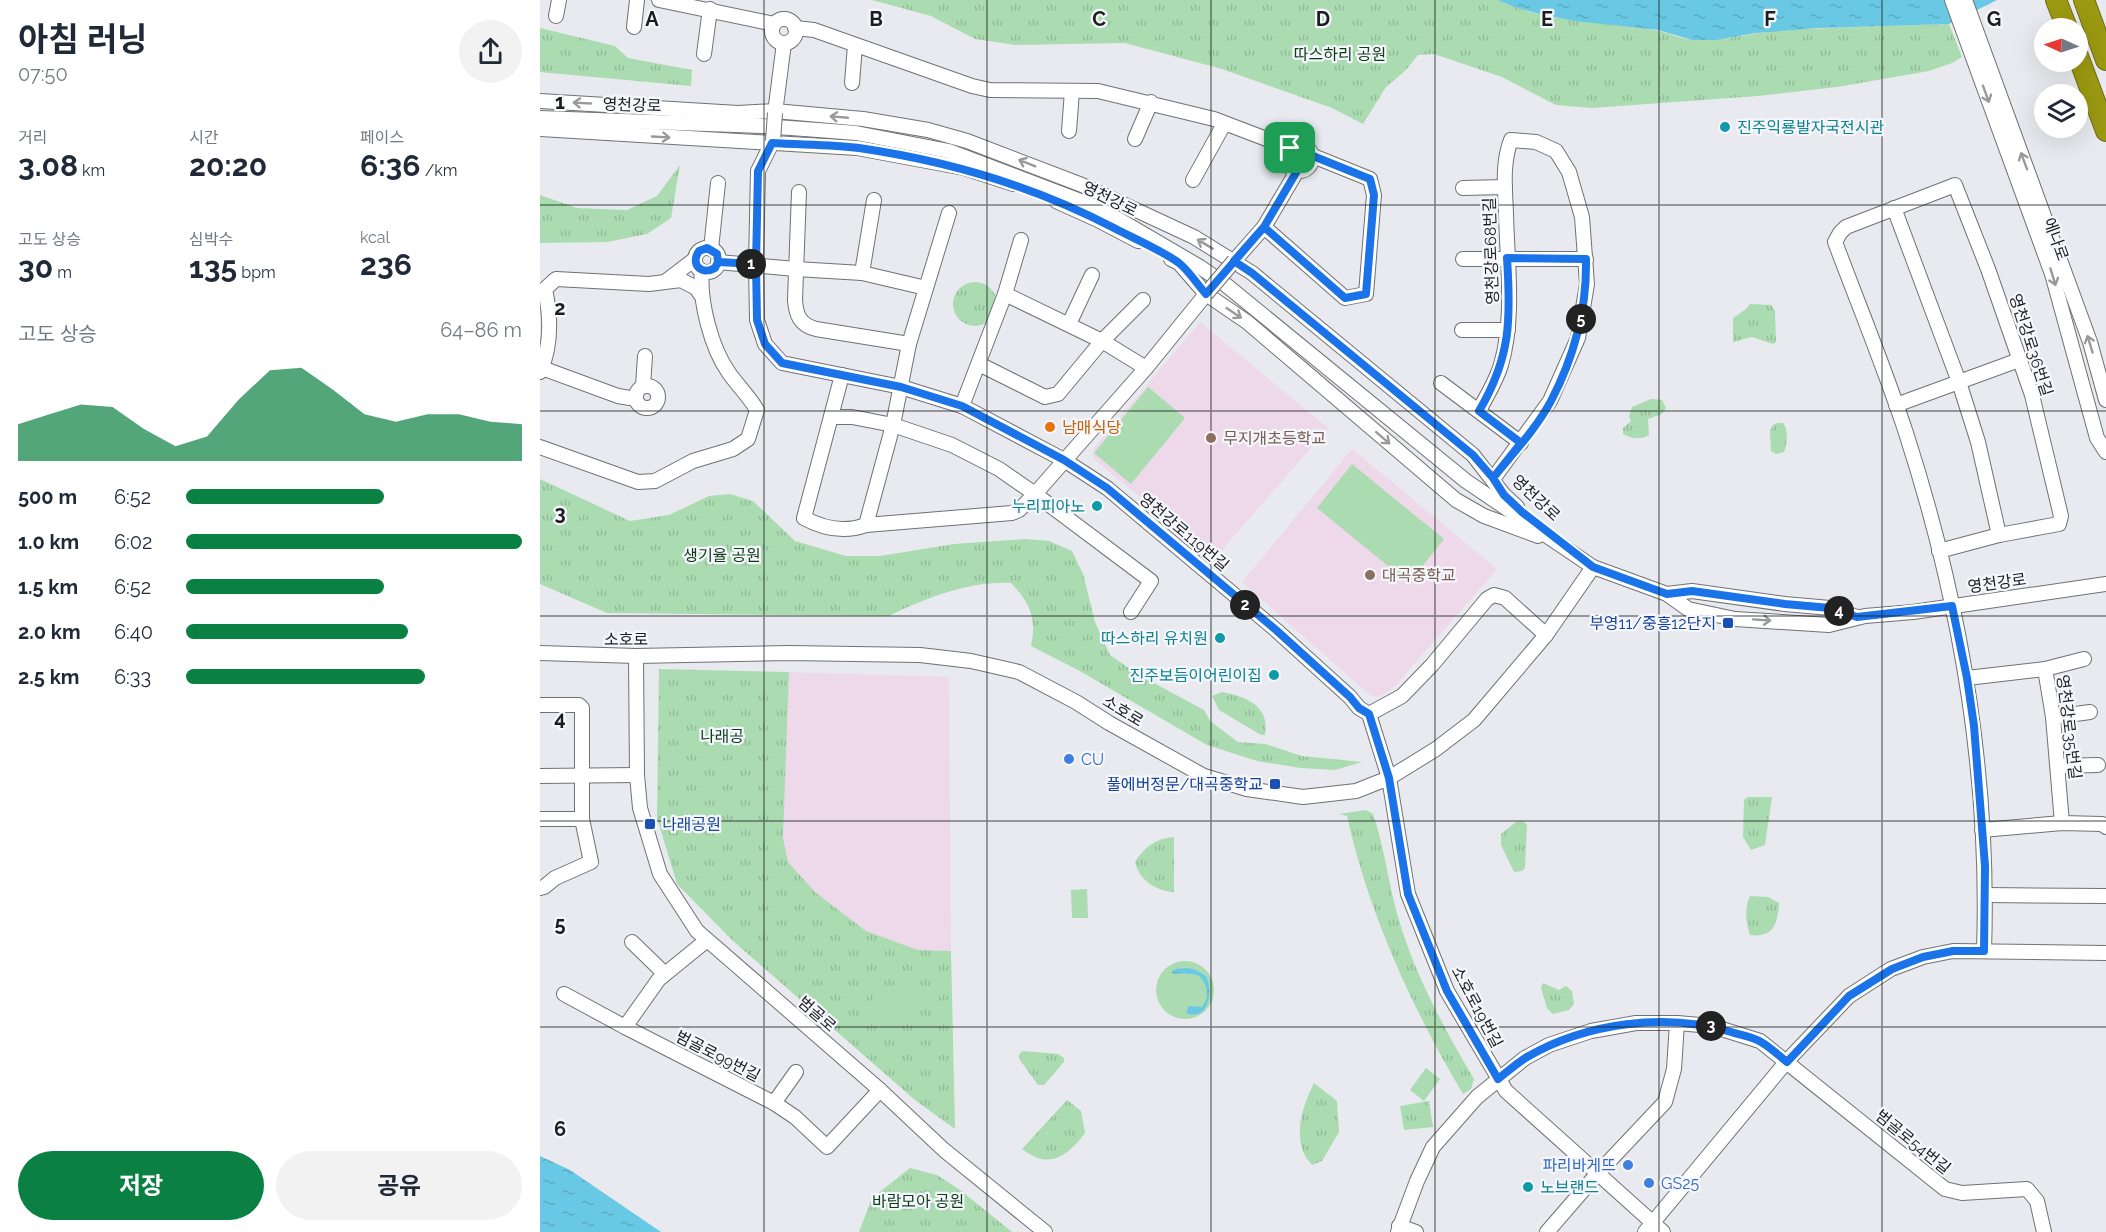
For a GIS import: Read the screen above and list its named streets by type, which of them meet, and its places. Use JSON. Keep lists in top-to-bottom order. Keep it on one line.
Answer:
{"streets":{"street":["영천강로","에나로","영천강로68번길","영천강로36번길","영천강로119번길","소호로","영천강로35번길","소호로19번길","범골로","범골로99번길","범골로54번길"]},"crossings":[["영천강로","영천강로68번길"],["영천강로","영천강로36번길"],["영천강로","영천강로119번길"],["영천강로","소호로"],["소호로","소호로19번길"],["소호로","범골로"],["범골로","범골로99번길"]],"parks":["따스하리 공원","생기율 공원","나래공","바람모아 공원"],"places":{"other":["진주익룡발자국전시관","남매식당","무지개초등학교","누리피아노","대곡중학교","따스하리 유치원","진주보듬이어린이집","CU","파리바게뜨","GS25","노브랜드"],"transit":["부영11/중흥12단지","풀에버정문/대곡중학교","나래공원"]},"north":"left","page":{"heading":["아침 러닝","07:50"],"stats":[["거리","3.08 km"],["시간","20:20"],["페이스","6:36 /km"],["고도 상승","30 m"],["심박수","135 bpm"],["kcal","236"]],"pins":["1","5","2","4","3"],"chart":["고도 상승","64–86 m"],"list":[{"name":"500 m","note":"6:52"},{"name":"1.0 km","note":"6:02"},{"name":"1.5 km","note":"6:52"},{"name":"2.0 km","note":"6:40"},{"name":"2.5 km","note":"6:33"}],"buttons":["저장","공유"]},"grid":{"columns":["A","B","C","D","E","F","G"],"rows":["1","2","3","4","5","6"]}}
